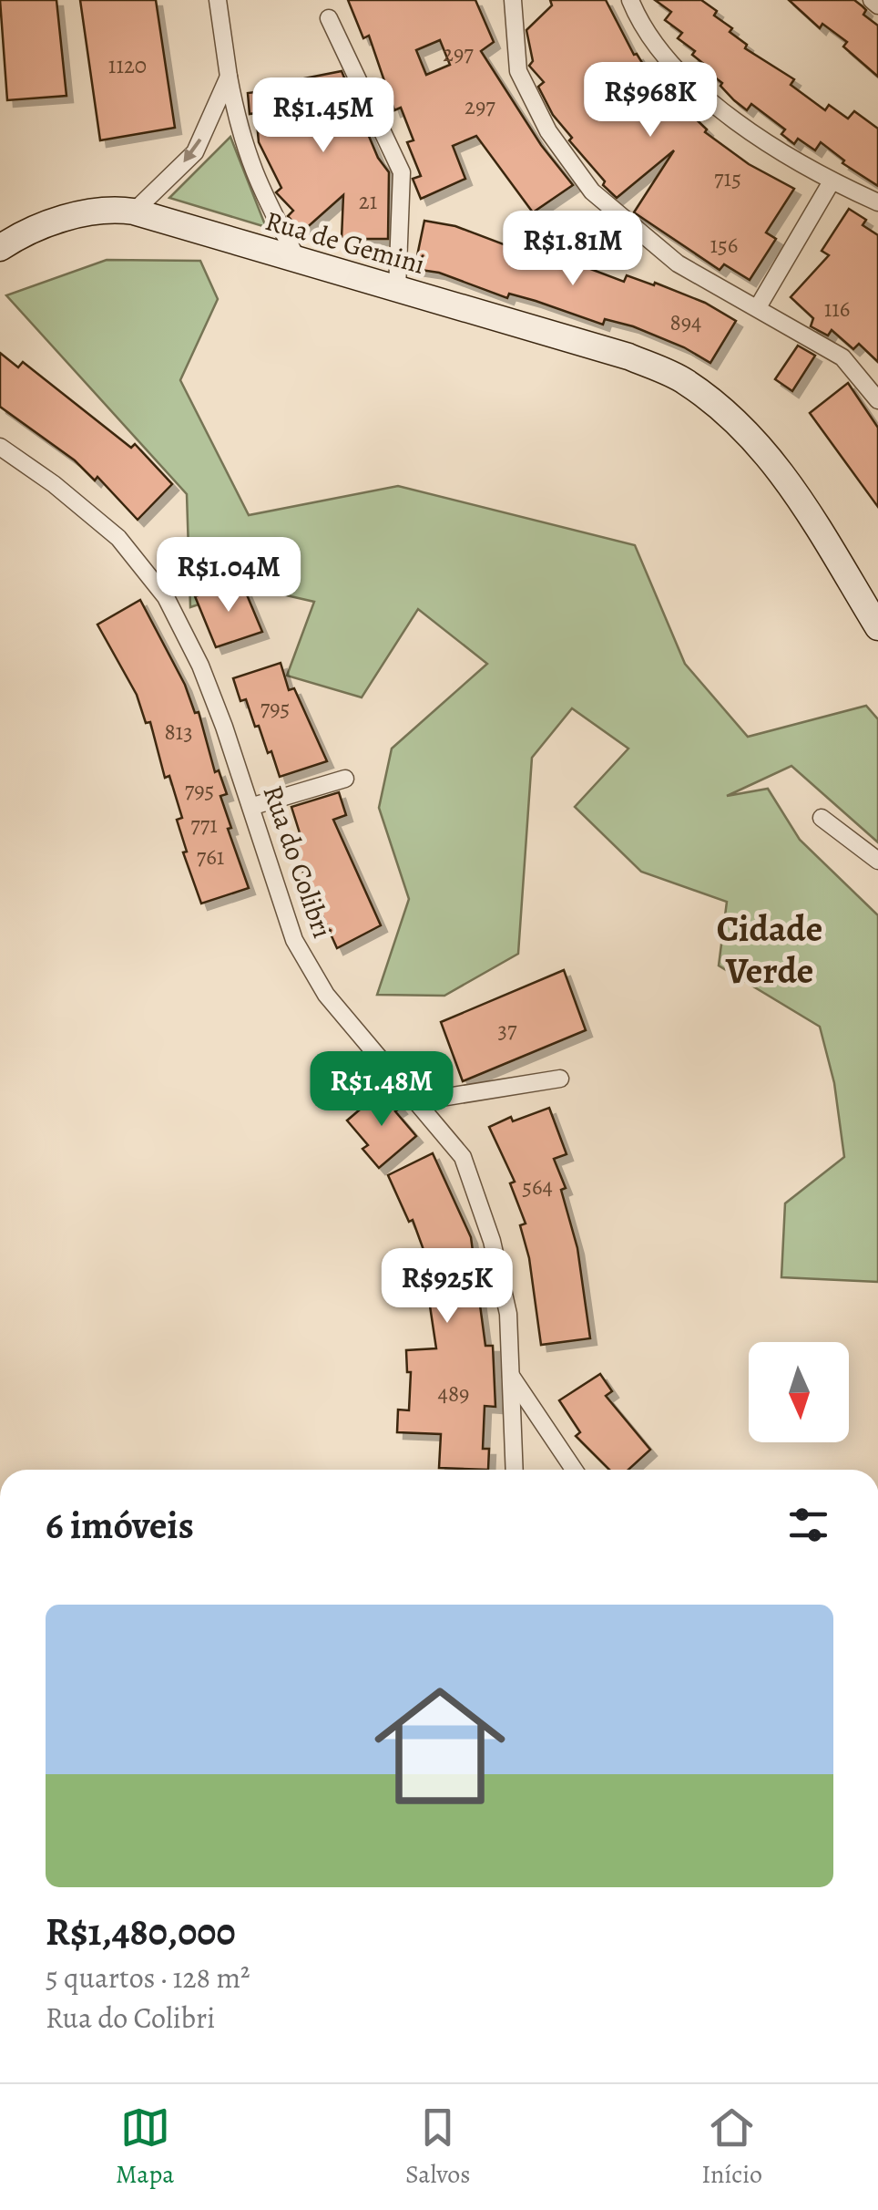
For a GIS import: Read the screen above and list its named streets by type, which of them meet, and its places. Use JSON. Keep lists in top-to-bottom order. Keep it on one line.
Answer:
{"streets":{"street":["Rua de Gemini","Rua do Colibri"]},"districts":["Cidade Verde"],"house_numbers":["297","1120","297","715","21","156","116","894","795","813","795","771","761","37","564","489"],"north":"bottom","page":{"price":["R$968K","R$1.45M","R$1.81M","R$1.04M","R$1.48M","R$925K"],"heading":"6 imóveis","list":[{"name":"R$1,480,000","note":"5 quartos · 128 m² · Rua do Colibri"}],"tabs":["Mapa","Salvos","Início"]}}
